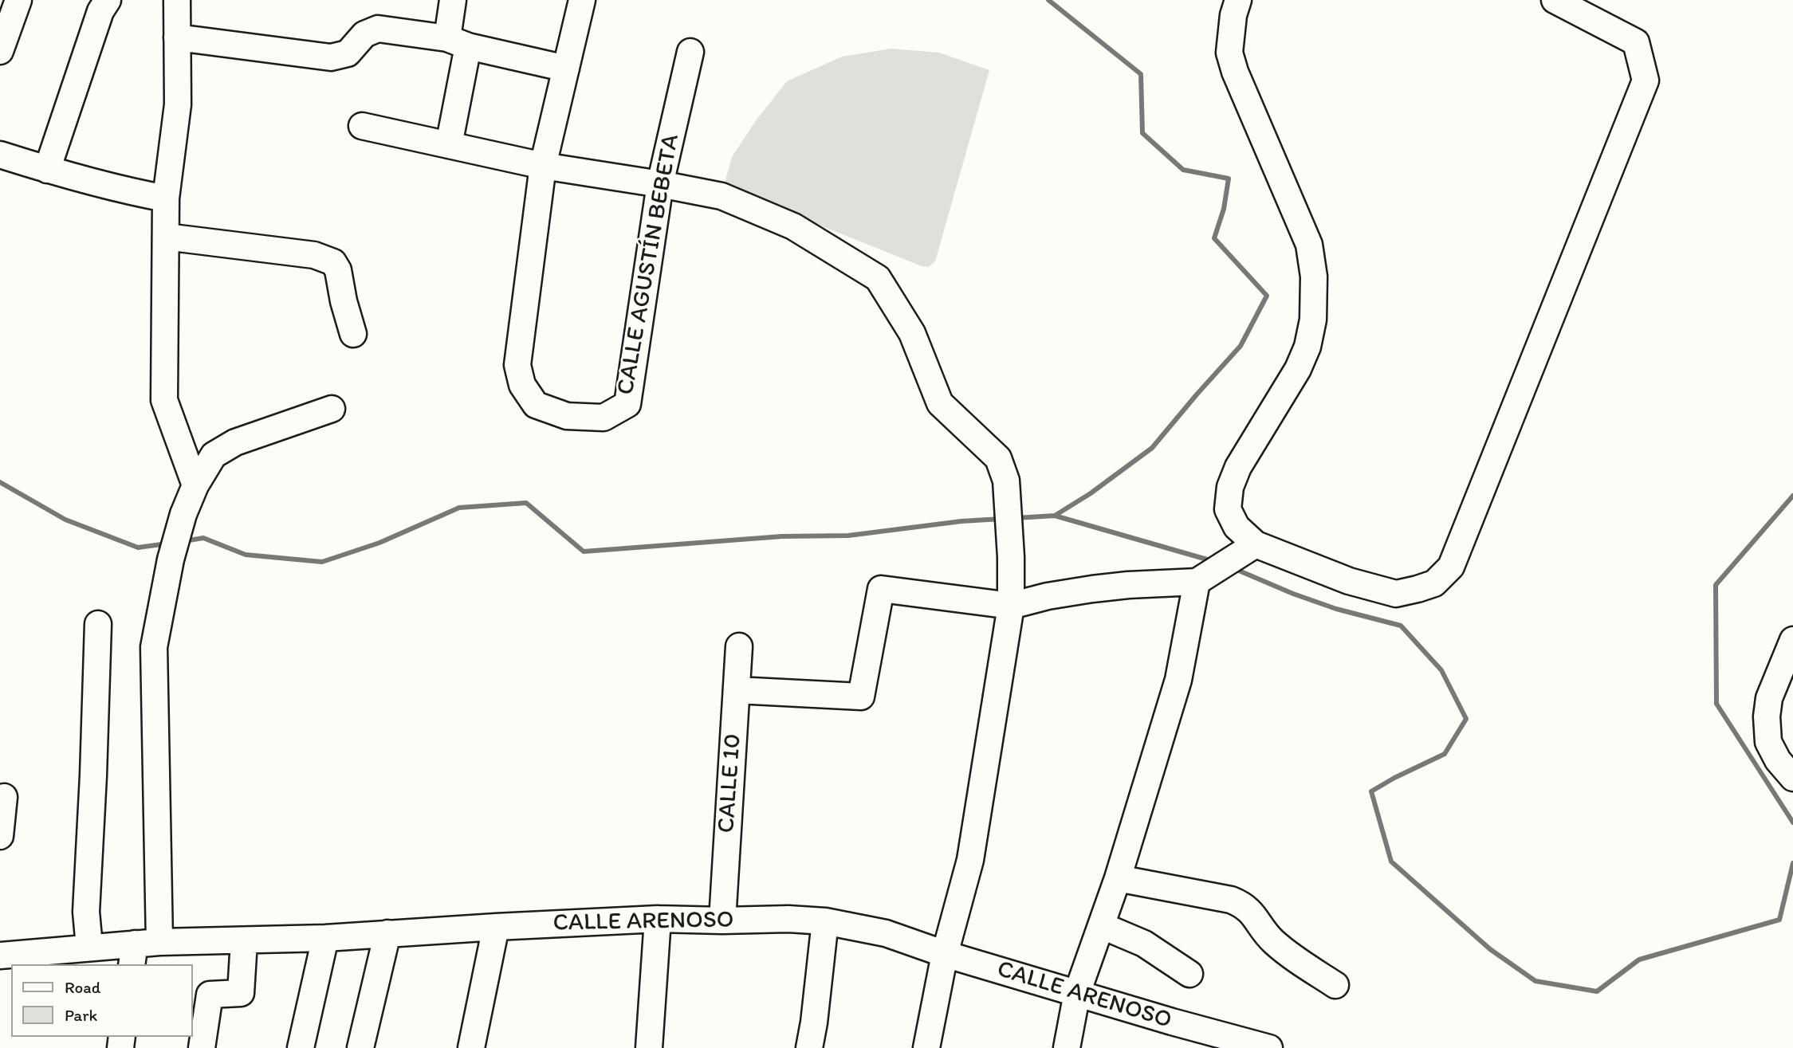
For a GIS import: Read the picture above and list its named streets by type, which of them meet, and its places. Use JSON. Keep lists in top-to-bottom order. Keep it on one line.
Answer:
{"streets":{"street":["CALLE AGUSTÍN BEBETA","CALLE 10","CALLE ARENOSO"]},"crossings":[["CALLE 10","CALLE ARENOSO"]],"legend":["Road","Park"]}
